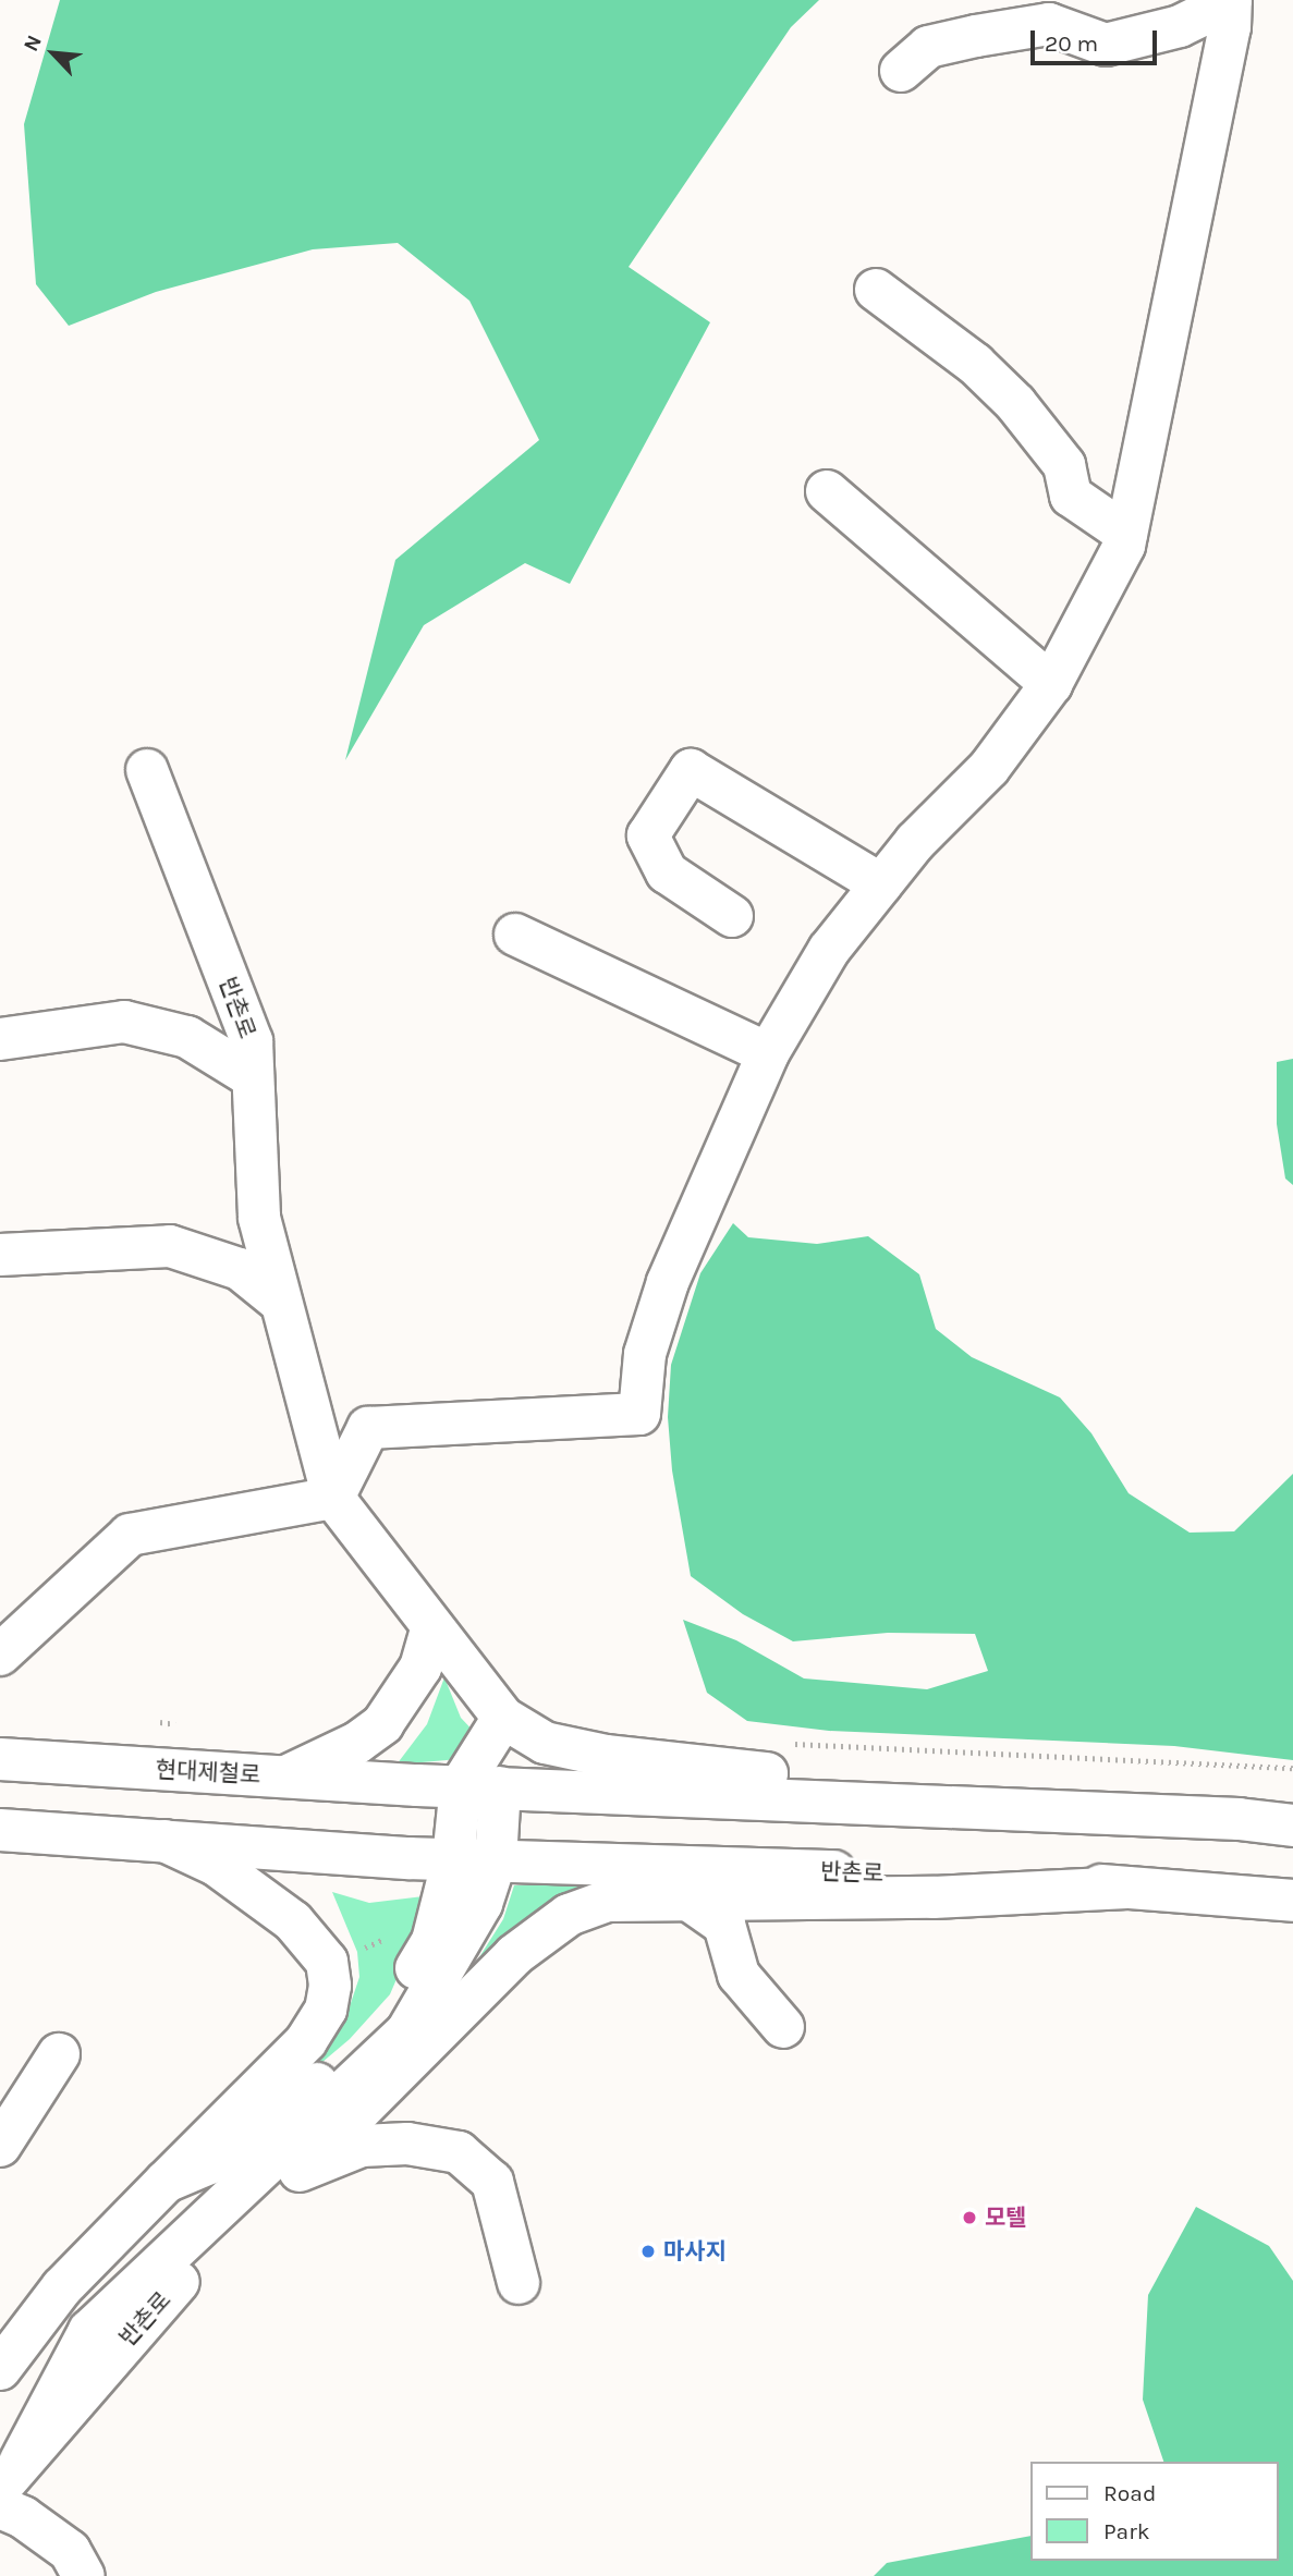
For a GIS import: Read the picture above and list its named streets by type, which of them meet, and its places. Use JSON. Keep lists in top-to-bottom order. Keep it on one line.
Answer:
{"streets":{"main road":["반촌로","현대제철로"]},"places":["모텔","마사지"],"legend":["Road","Park"],"scale_bar":"20 m","north":"top left"}
